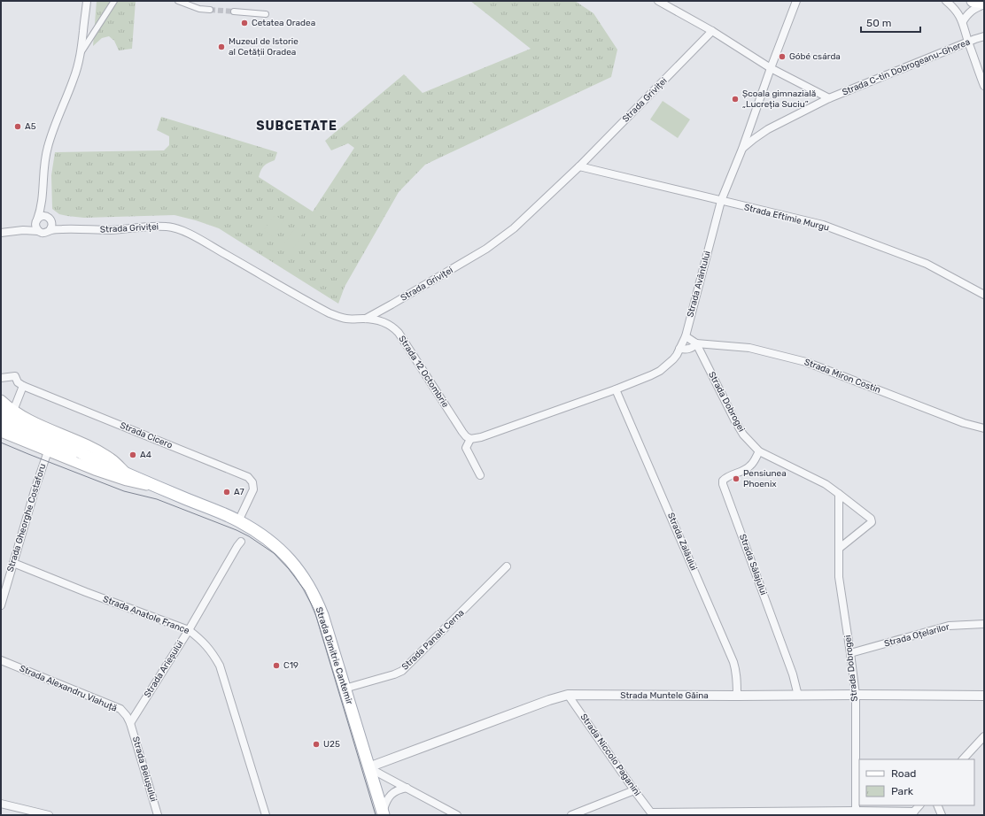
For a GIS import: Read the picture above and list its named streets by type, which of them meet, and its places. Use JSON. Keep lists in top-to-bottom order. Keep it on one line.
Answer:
{"streets":{"main road":["Strada Dimitrie Cantemir"],"street":["Strada C-tin Dobrogeanu-Gherea","Strada Griviței","Strada Eftimie Murgu","Strada Avântului","Strada 12 Octombrie","Strada Miron Costin","Strada Dobrogei","Strada Cicero","Strada Gheorghe Costaforu","Strada Zalăului","Strada Sălajului","Strada Anatole France","Strada Oțelarilor","Strada Panait Cerna","Strada Arieșului","Strada Alexandru Vlahuță","Strada Muntele Găina","Strada Niccolo Paganini","Strada Beiușului"]},"crossings":[["Strada C-tin Dobrogeanu-Gherea","Strada Avântului"],["Strada Griviței","Strada Eftimie Murgu"],["Strada Griviței","Strada 12 Octombrie"],["Strada Eftimie Murgu","Strada Avântului"],["Strada Avântului","Strada 12 Octombrie"],["Strada Avântului","Strada Miron Costin"],["Strada Avântului","Strada Zalăului"],["Strada Miron Costin","Strada Dobrogei"],["Strada Dobrogei","Strada Sălajului"],["Strada Dobrogei","Strada Oțelarilor"],["Strada Dobrogei","Strada Muntele Găina"],["Strada Cicero","Strada Dimitrie Cantemir"],["Strada Gheorghe Costaforu","Strada Anatole France"],["Strada Zalăului","Strada Muntele Găina"],["Strada Sălajului","Strada Muntele Găina"],["Strada Anatole France","Strada Arieșului"],["Strada Panait Cerna","Strada Dimitrie Cantemir"],["Strada Dimitrie Cantemir","Strada Muntele Găina"],["Strada Arieșului","Strada Alexandru Vlahuță"],["Strada Arieșului","Strada Beiușului"],["Strada Alexandru Vlahuță","Strada Beiușului"],["Strada Muntele Găina","Strada Niccolo Paganini"]],"districts":["SUBCETATE"],"places":["Cetatea Oradea","Muzeul de Istorie al Cetății Oradea","Góbé csárda","Școala gimnazială „Lucreția Suciu”","A5","A4","Pensiunea Phoenix","A7","C19","U25"],"legend":["Road","Park"],"scale_bar":"50 m"}
